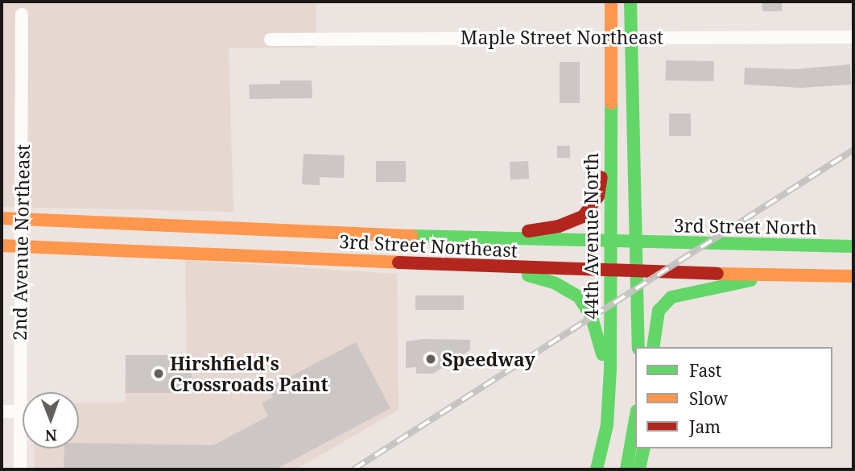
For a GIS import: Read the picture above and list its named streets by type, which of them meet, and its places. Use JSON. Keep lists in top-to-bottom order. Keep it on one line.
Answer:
{"streets":{"main road":["3rd Street North","44th Avenue North","3rd Street Northeast"],"street":["Maple Street Northeast","2nd Avenue Northeast"]},"crossings":[["Maple Street Northeast","44th Avenue North"],["3rd Street North","3rd Street Northeast"],["44th Avenue North","3rd Street Northeast"],["2nd Avenue Northeast","3rd Street Northeast"]],"places":["Speedway","Hirshfield's Crossroads Paint"],"legend":["Fast","Slow","Jam"],"north":"bottom"}
